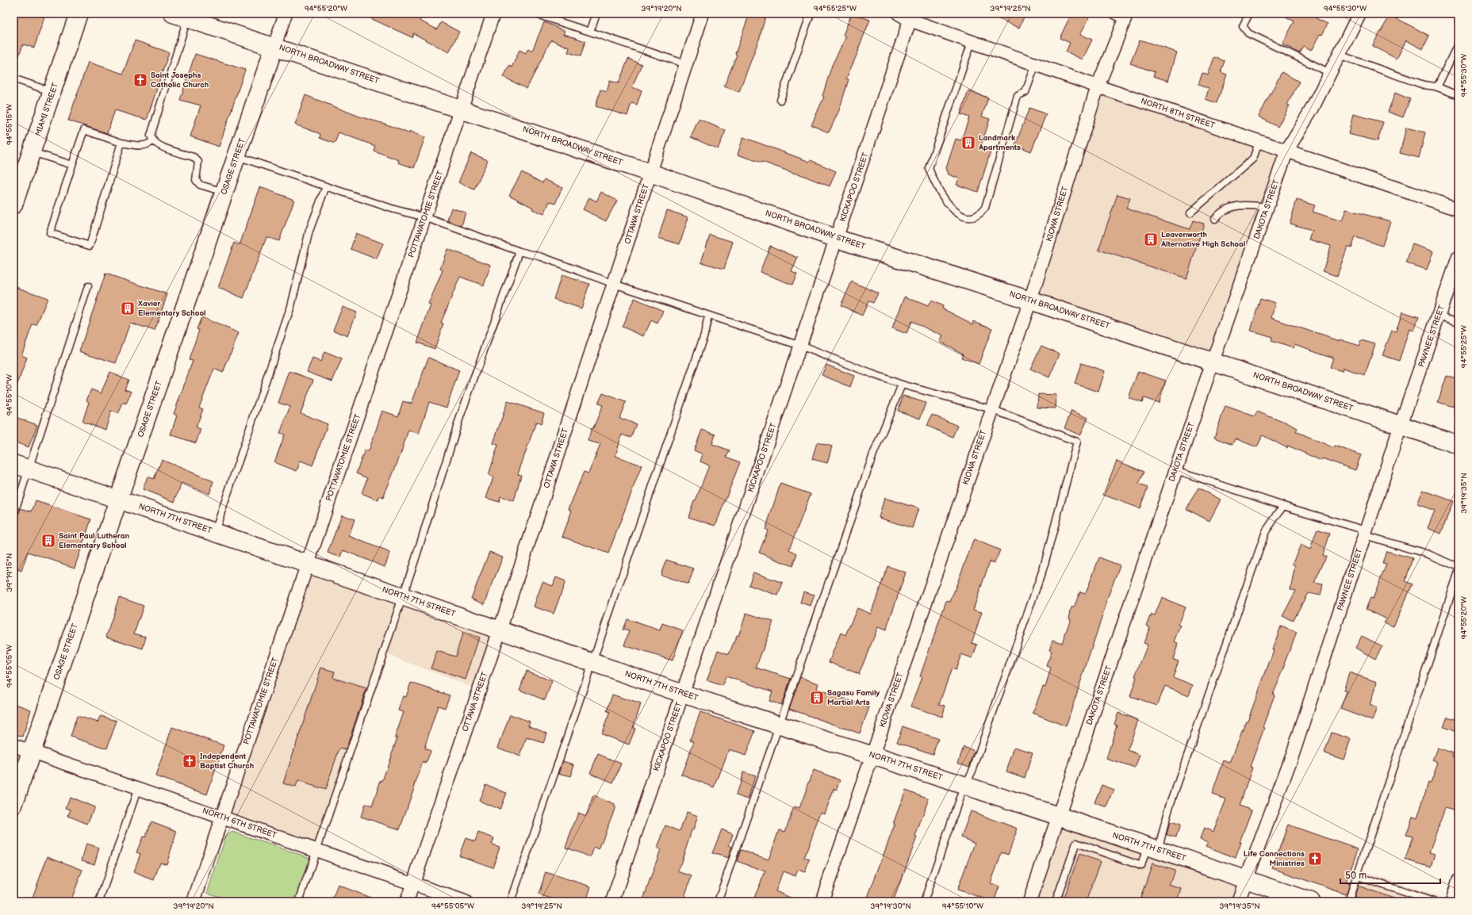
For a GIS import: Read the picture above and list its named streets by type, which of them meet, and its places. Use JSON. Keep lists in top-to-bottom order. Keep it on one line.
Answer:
{"streets":{"street":["NORTH BROADWAY STREET","MIAMI STREET","NORTH 8TH STREET","OSAGE STREET","KICKAPOO STREET","DAKOTA STREET","POTTAWATOMIE STREET","OTTAWA STREET","KIOWA STREET","PAWNEE STREET","NORTH 7TH STREET","NORTH 6TH STREET"]},"crossings":[["NORTH BROADWAY STREET","OSAGE STREET"],["NORTH BROADWAY STREET","KICKAPOO STREET"],["NORTH BROADWAY STREET","DAKOTA STREET"],["NORTH BROADWAY STREET","POTTAWATOMIE STREET"],["NORTH BROADWAY STREET","OTTAWA STREET"],["NORTH BROADWAY STREET","KIOWA STREET"],["NORTH BROADWAY STREET","PAWNEE STREET"],["NORTH 8TH STREET","KICKAPOO STREET"],["NORTH 8TH STREET","DAKOTA STREET"],["NORTH 8TH STREET","KIOWA STREET"],["OSAGE STREET","NORTH 7TH STREET"],["OSAGE STREET","NORTH 6TH STREET"],["KICKAPOO STREET","NORTH 7TH STREET"],["DAKOTA STREET","NORTH 7TH STREET"],["POTTAWATOMIE STREET","NORTH 7TH STREET"],["POTTAWATOMIE STREET","NORTH 6TH STREET"],["OTTAWA STREET","NORTH 7TH STREET"],["OTTAWA STREET","NORTH 6TH STREET"],["KIOWA STREET","NORTH 7TH STREET"],["PAWNEE STREET","NORTH 7TH STREET"]],"places":{"church":["Saint Josephs Catholic Church","Independent Baptist Church","Life Connections Ministries"],"building":["Landmark Apartments","Leavenworth Alternative High School","Xavier Elementary School","Saint Paul Lutheran Elementary School","Sagasu Family Martial Arts"]},"scale_bar":"50 m","coordinates":["94°55'20\"W","39°19'20\"N","94°55'25\"W","39°19'25\"N","94°55'30\"W","94°55'15\"W","94°55'10\"W","39°19'35\"N","39°19'15\"N","94°55'05\"W","39°19'30\"N"]}
